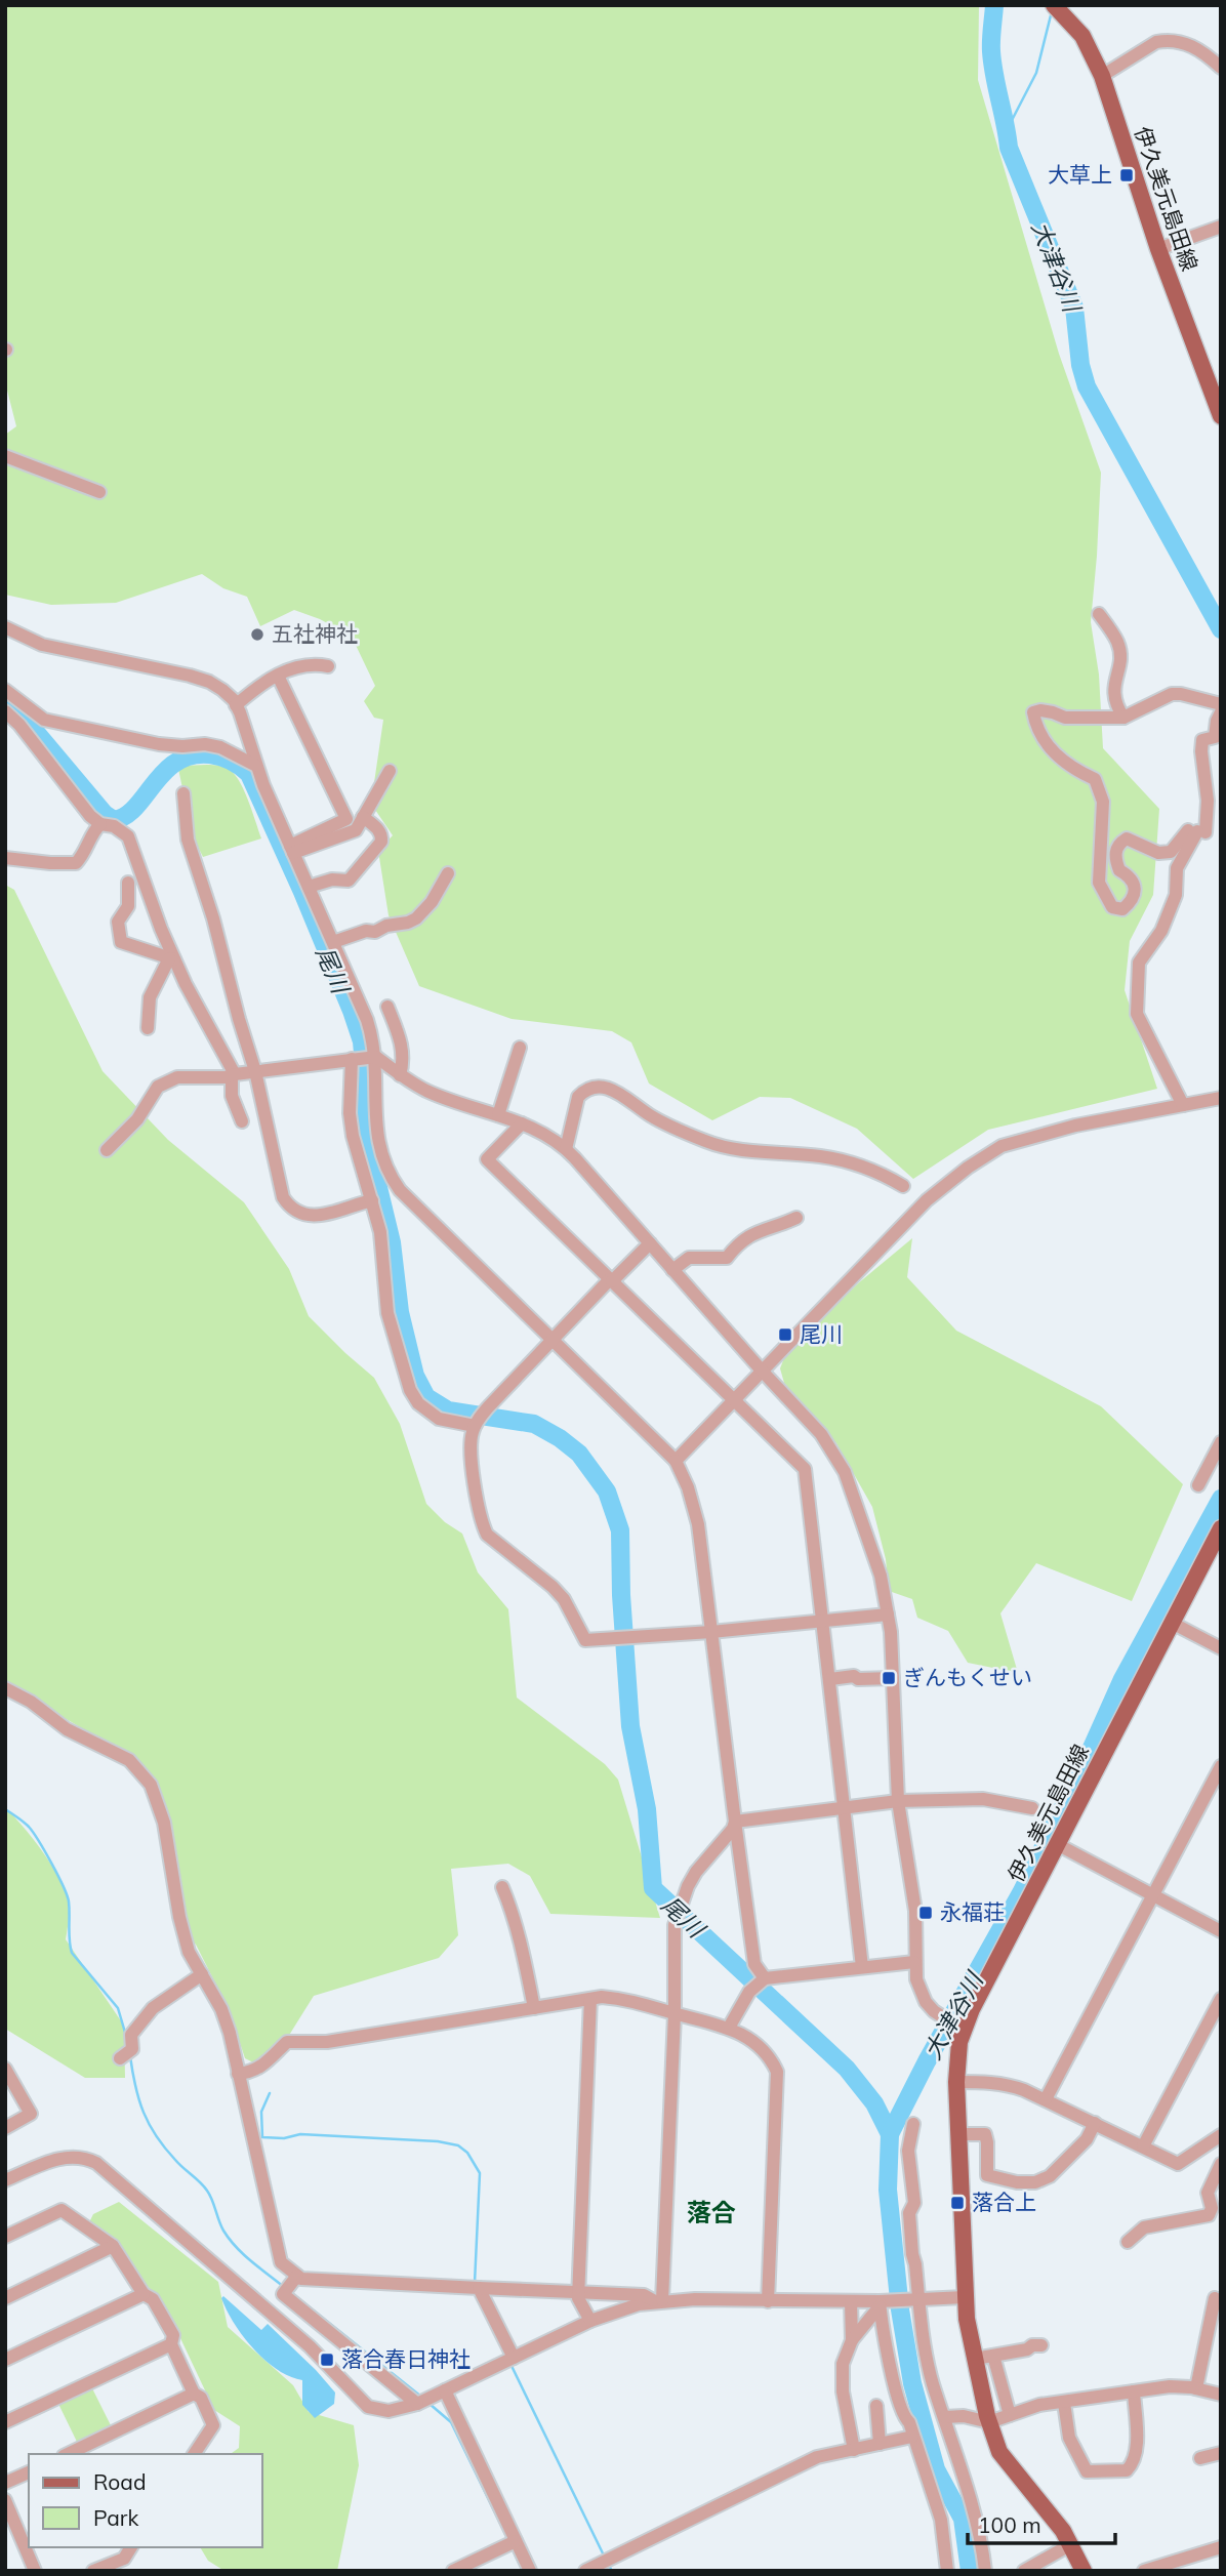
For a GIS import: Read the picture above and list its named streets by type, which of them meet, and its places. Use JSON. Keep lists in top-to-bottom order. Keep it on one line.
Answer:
{"streets":{"main road":["伊久美元島田線"]},"districts":["落合"],"water":["大津谷川","尾川"],"places":{"transit":["大草上","尾川","ぎんもくせい","永福荘","落合上","落合春日神社"],"other":["五社神社"]},"legend":["Road","Park"],"scale_bar":"100 m"}
